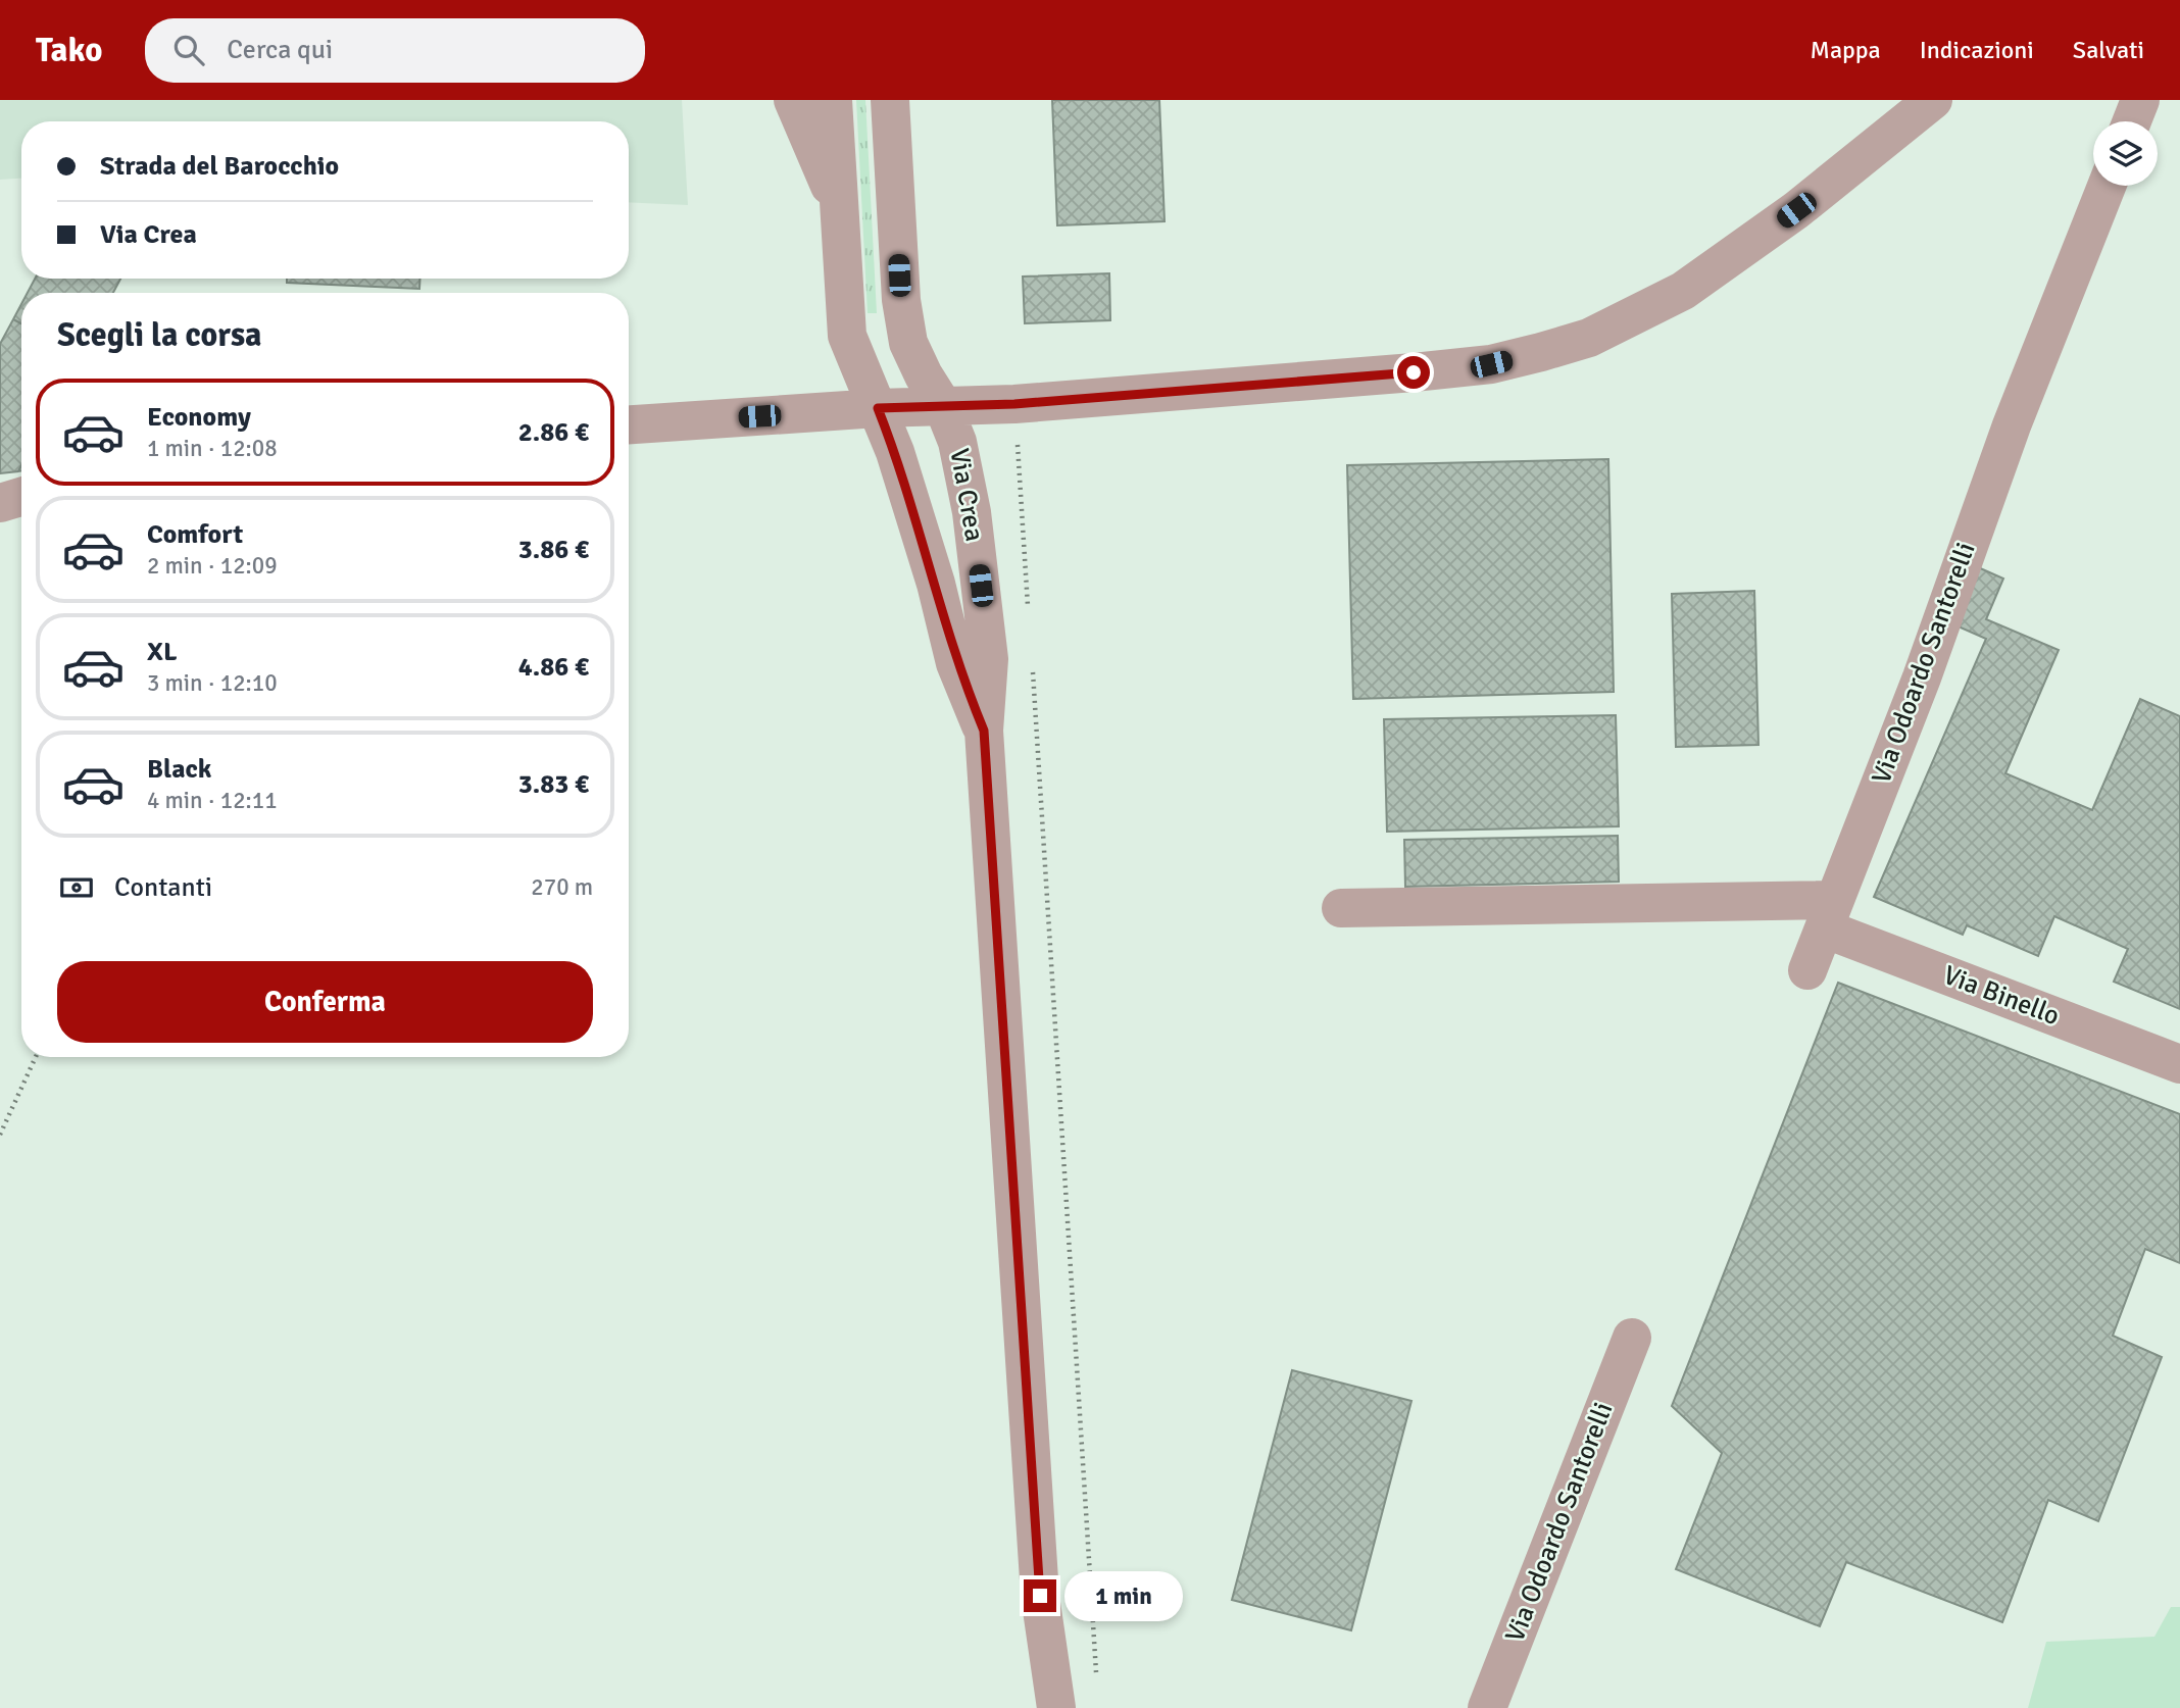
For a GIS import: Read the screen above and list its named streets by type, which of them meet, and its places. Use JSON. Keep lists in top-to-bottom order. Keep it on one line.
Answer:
{"streets":{"street":["Via Crea","Via Odoardo Santorelli","Via Binello"]},"crossings":[["Via Odoardo Santorelli","Via Binello"]],"page":{"header":"Tako","search":"Cerca qui","nav":["Mappa","Indicazioni","Salvati"],"banner":["Strada del Barocchio","Via Crea"],"heading":"Scegli la corsa","list":[{"name":"Economy","note":"1 min · 12:08","value":"2.86 €"},{"name":"Comfort","note":"2 min · 12:09","value":"3.86 €"},{"name":"XL","note":"3 min · 12:10","value":"4.86 €"},{"name":"Black","note":"4 min · 12:11","value":"3.83 €"}],"pay":["Contanti","270 m"],"buttons":"Conferma","bubble":"1 min"}}
